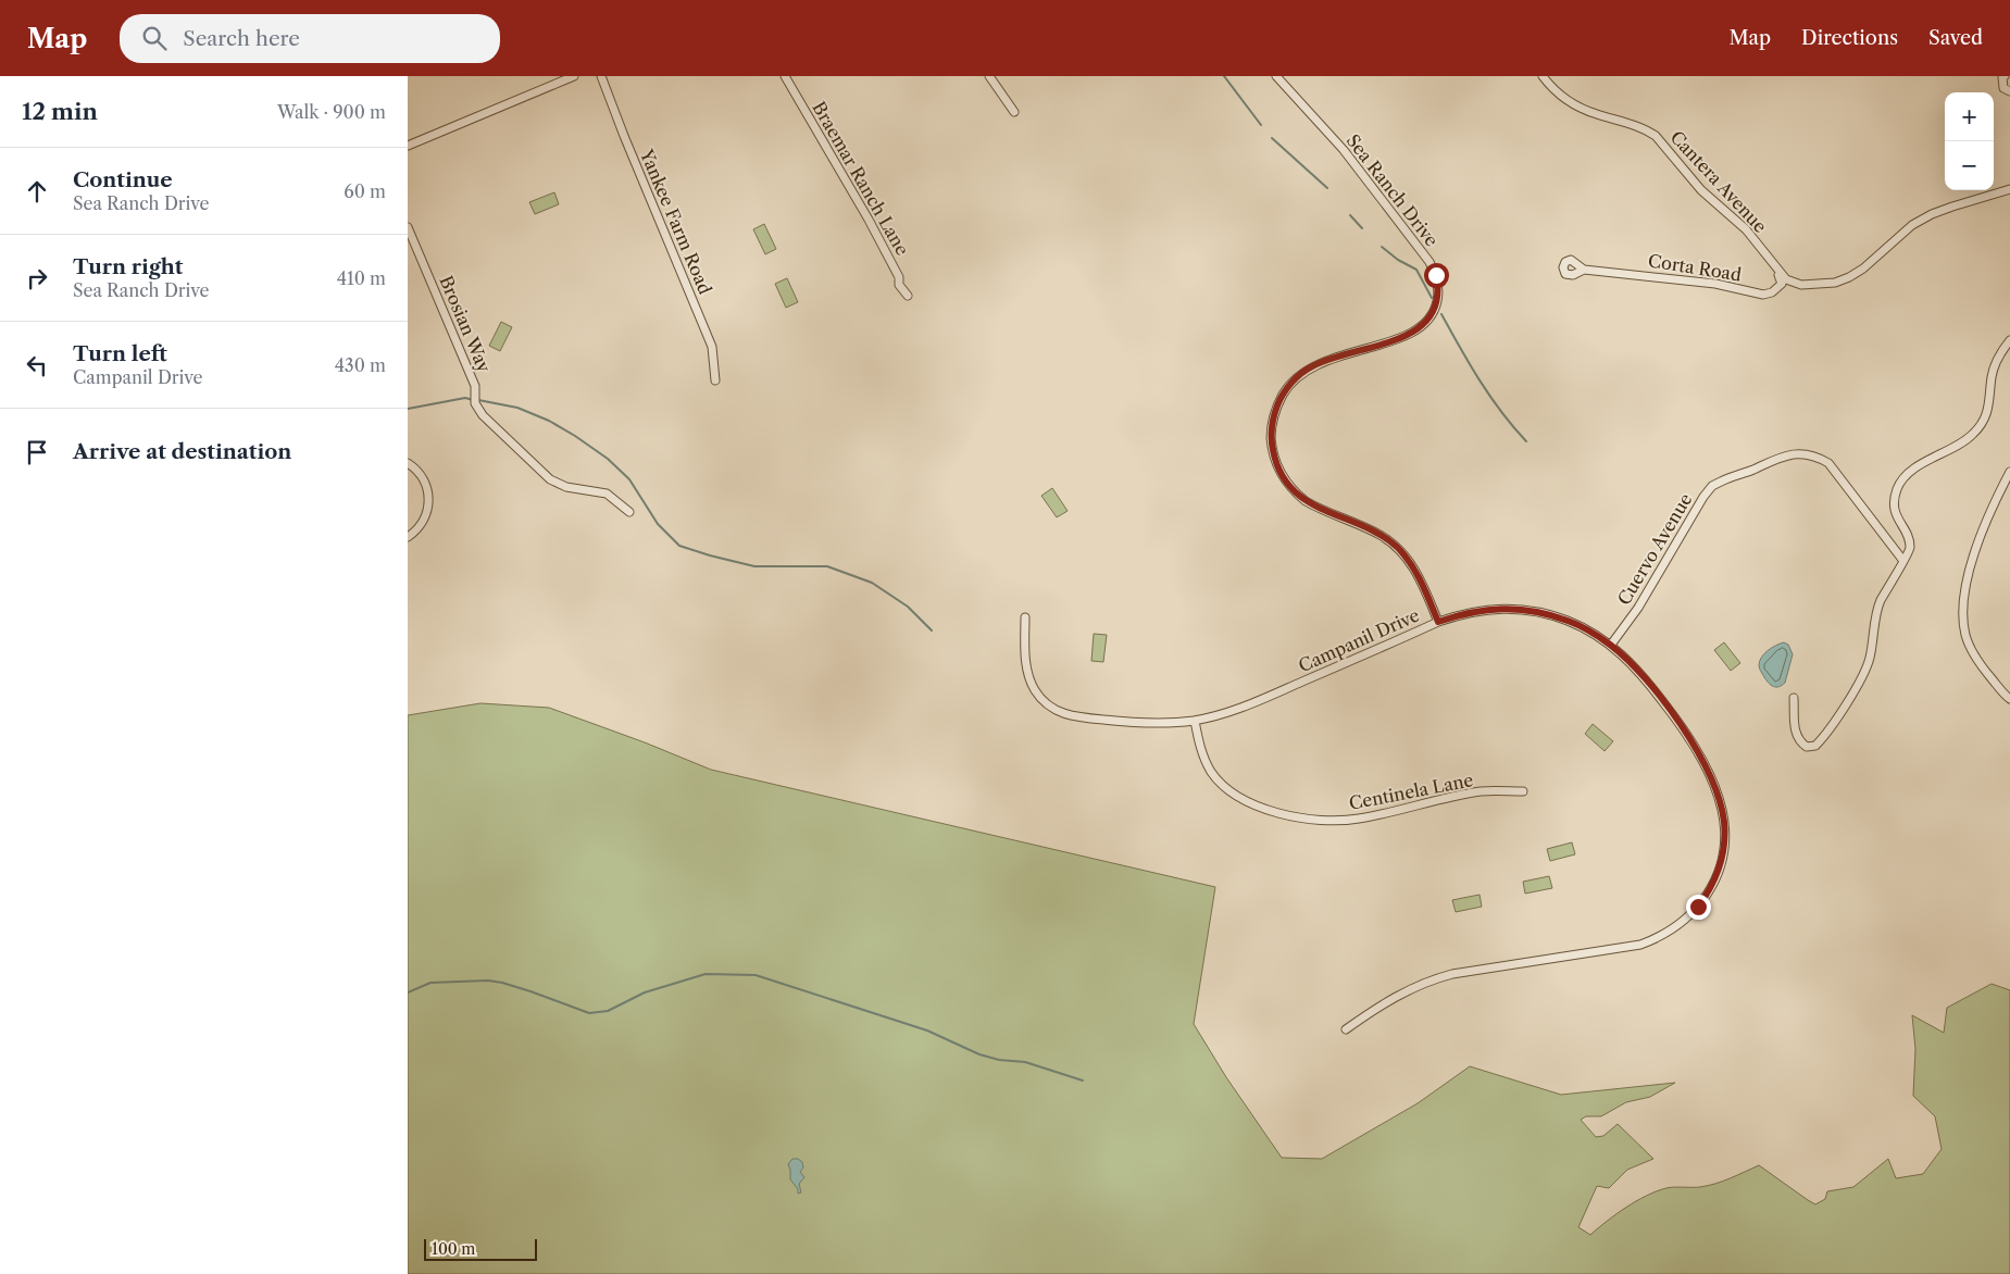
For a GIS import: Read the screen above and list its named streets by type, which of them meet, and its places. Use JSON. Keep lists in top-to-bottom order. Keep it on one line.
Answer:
{"streets":{"street":["Braemar Ranch Lane","Cantera Avenue","Sea Ranch Drive","Yankee Farm Road","Corta Road","Brosian Way","Cuervo Avenue","Campanil Drive","Centinela Lane"]},"crossings":[["Cantera Avenue","Corta Road"],["Sea Ranch Drive","Campanil Drive"],["Cuervo Avenue","Campanil Drive"],["Campanil Drive","Centinela Lane"]],"scale_bar":"100 m","page":{"header":"Map","search":"Search here","nav":["Map","Directions","Saved"],"heading":["12 min","Walk · 900 m"],"map_buttons":["+","−"],"list":[["Continue","Sea Ranch Drive","60 m"],["Turn right","Sea Ranch Drive","410 m"],["Turn left","Campanil Drive","430 m"],"Arrive at destination"],"scale":"100 m"}}
